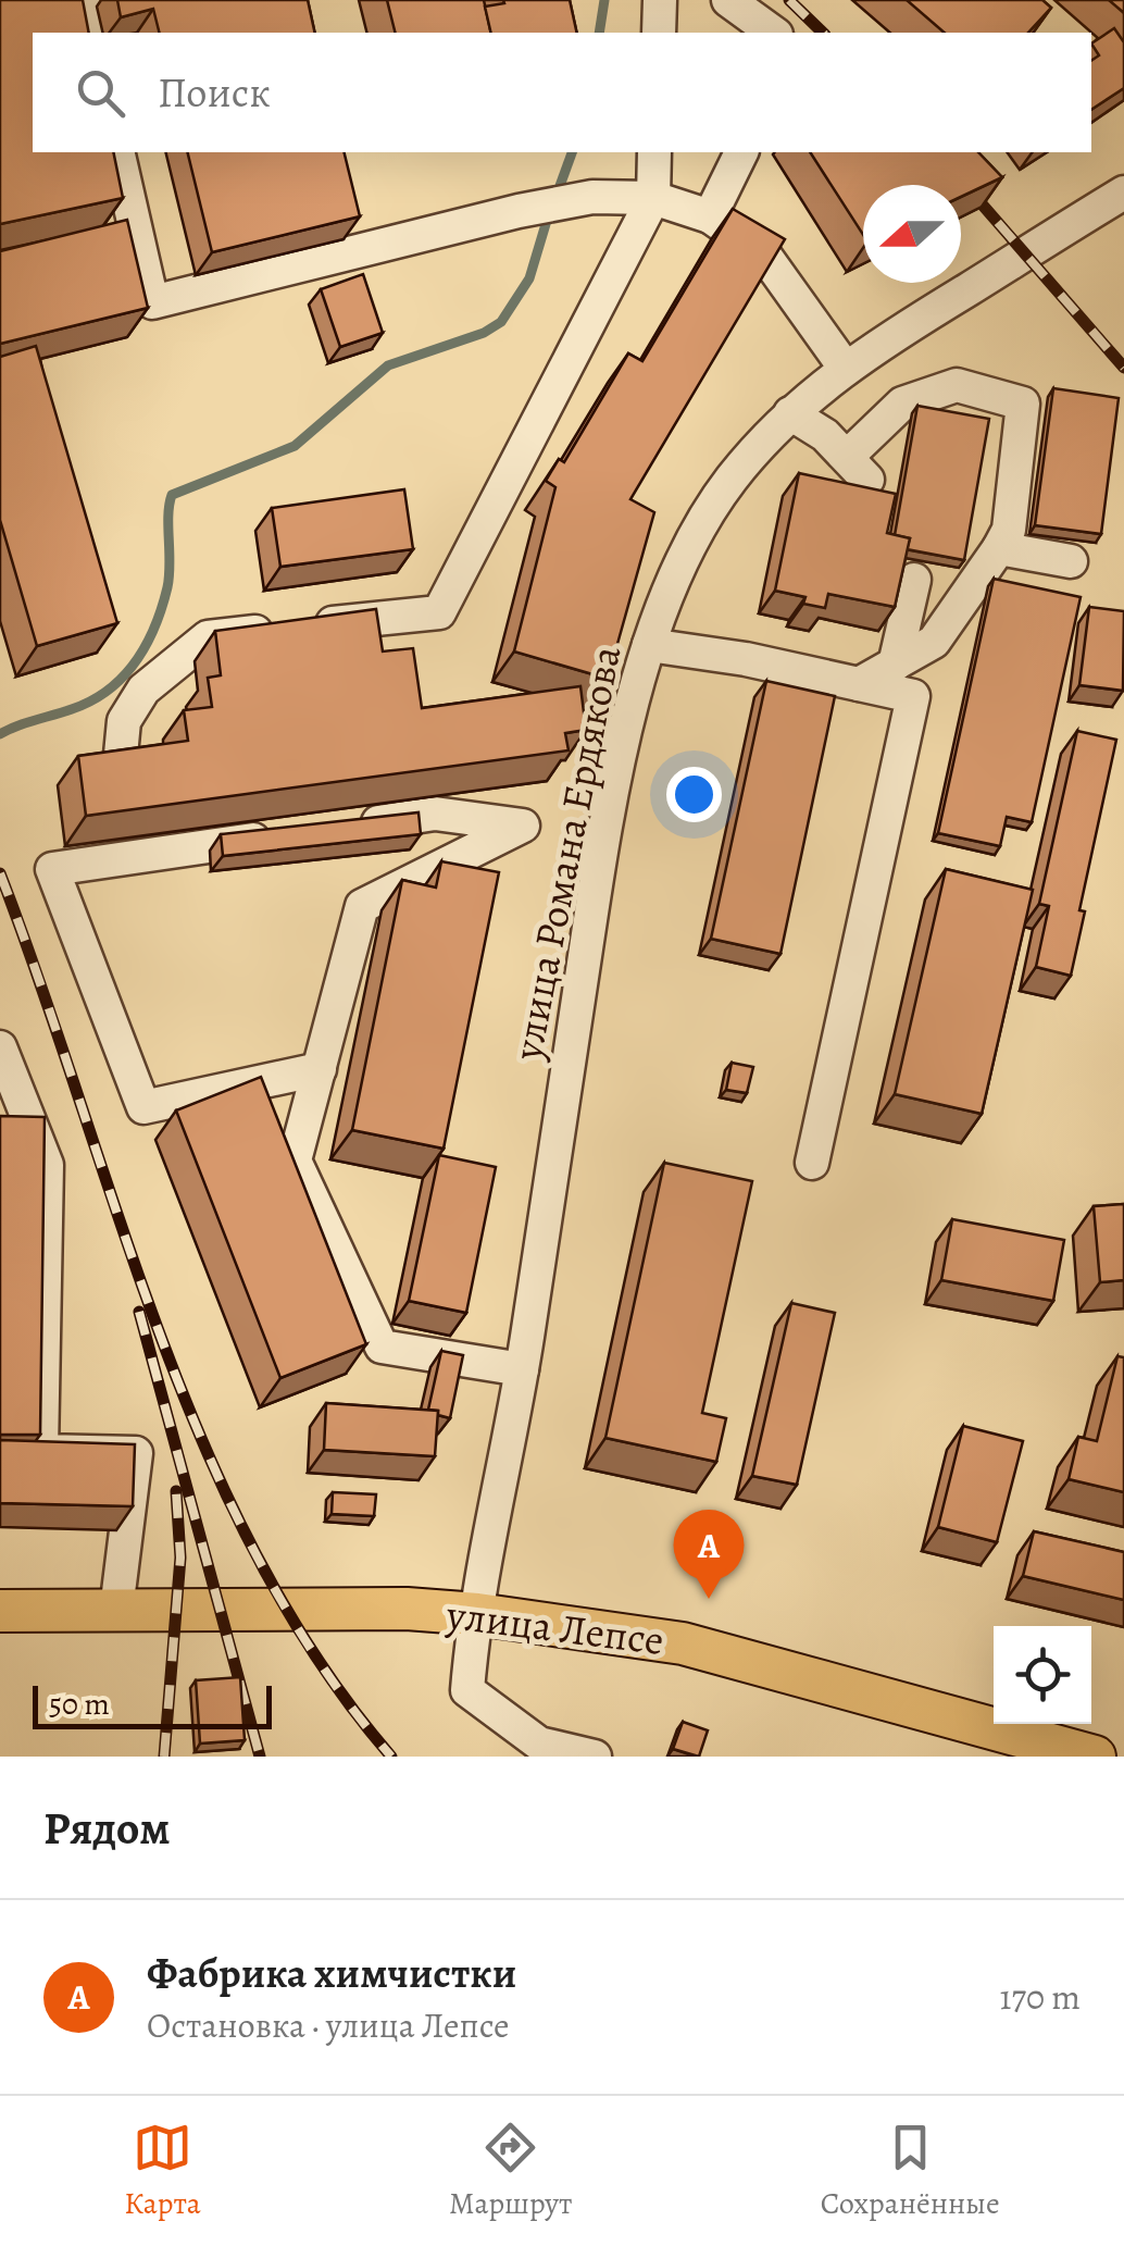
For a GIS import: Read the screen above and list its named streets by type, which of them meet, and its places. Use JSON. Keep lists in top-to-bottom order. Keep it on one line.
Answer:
{"streets":{"main road":["улица Лепсе"],"street":["улица Романа Ердякова"]},"crossings":[["улица Романа Ердякова","улица Лепсе"]],"scale_bar":"50 m","north":"left","page":{"search":"Поиск","pins":"A","scale":"50 m","heading":"Рядом","list":[{"mark":"A","name":"Фабрика химчистки","note":"Остановка · улица Лепсе","value":"170 m"}],"nav":["Карта","Маршрут","Сохранённые"]}}
